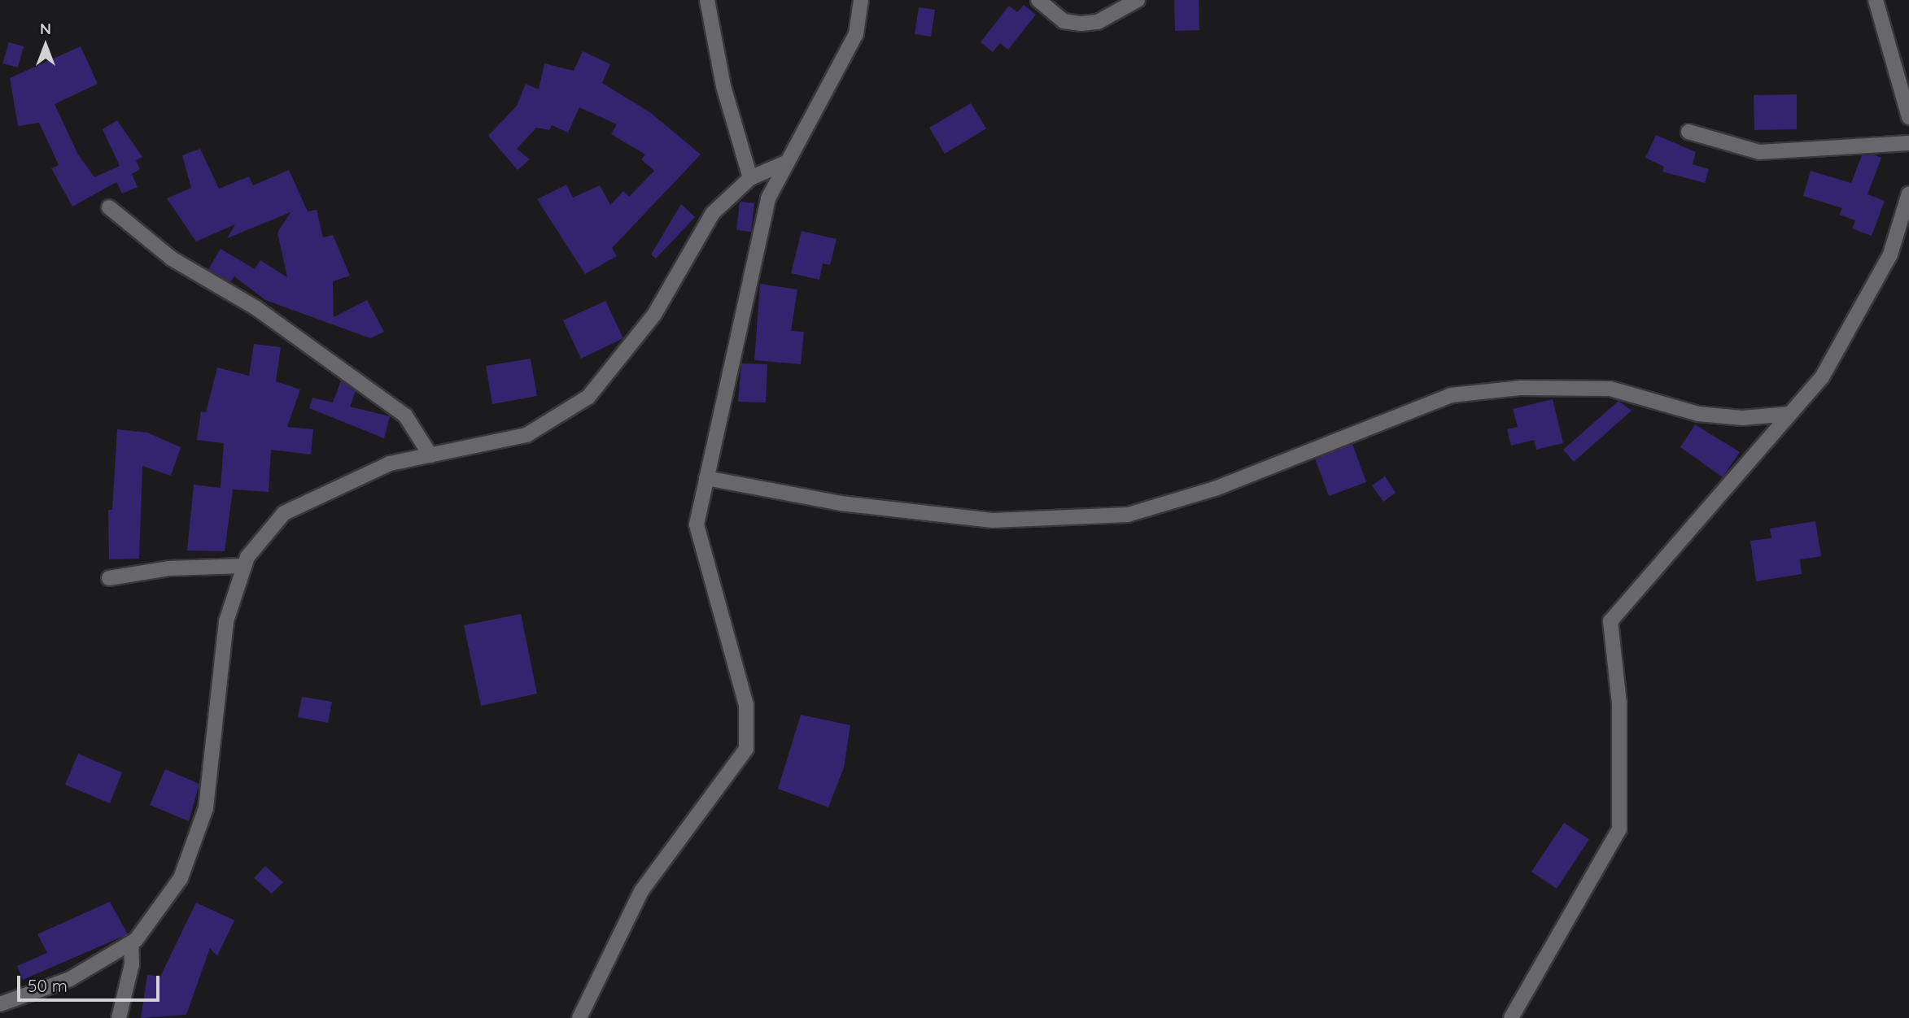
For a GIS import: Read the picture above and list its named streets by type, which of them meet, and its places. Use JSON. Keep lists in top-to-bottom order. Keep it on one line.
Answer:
{"scale_bar":"50 m","north":"top"}
